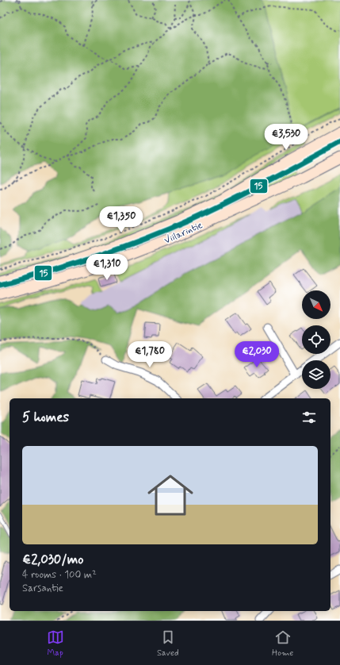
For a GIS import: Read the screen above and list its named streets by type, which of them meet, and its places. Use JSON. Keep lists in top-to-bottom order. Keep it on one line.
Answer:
{"streets":{"main road":["Viilarintie"]},"lines":["transit line 15"],"north":"bottom right","page":{"price":["€3,530","€1,350","€1,310","€1,780","€2,030"],"heading":"5 homes","list":[{"name":"€2,030/mo","note":"4 rooms · 100 m² · Sarsantie"}],"tabs":["Map","Saved","Home"]}}
